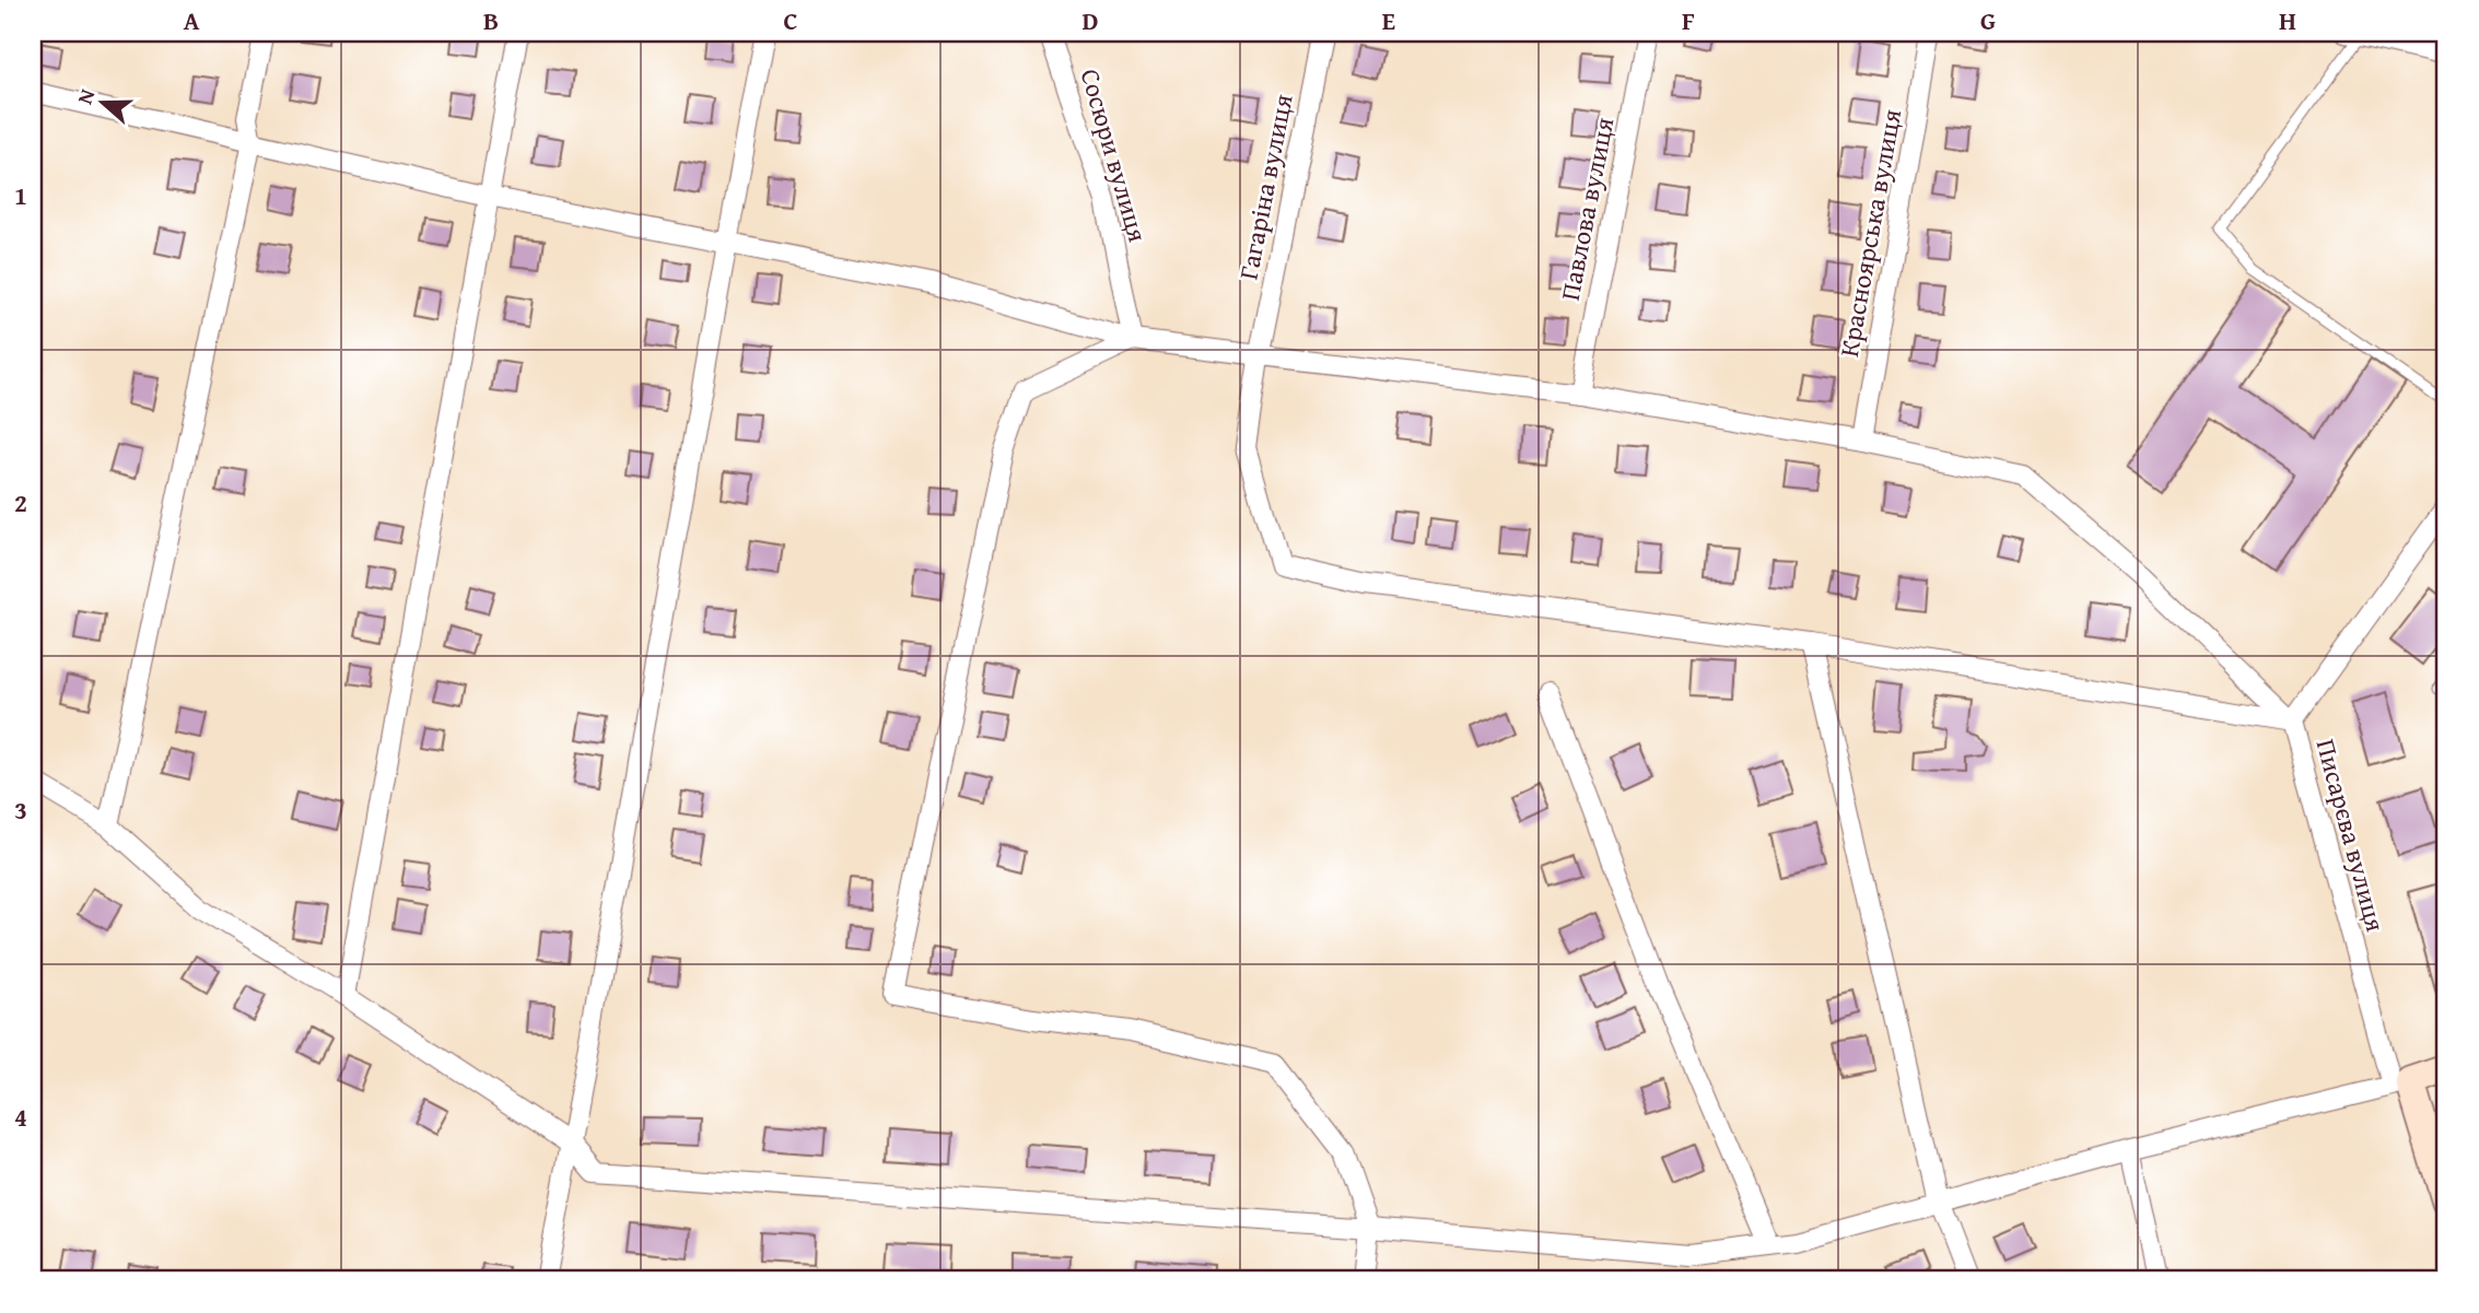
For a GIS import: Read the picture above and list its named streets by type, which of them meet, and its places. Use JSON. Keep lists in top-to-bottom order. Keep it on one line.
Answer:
{"streets":{"street":["Сосюри вулиця","Гагаріна вулиця","Павлова вулиця","Красноярська вулиця","Писарєва вулиця"]},"north":"left","grid":{"columns":["A","B","C","D","E","F","G","H"],"rows":["1","2","3","4"]}}
